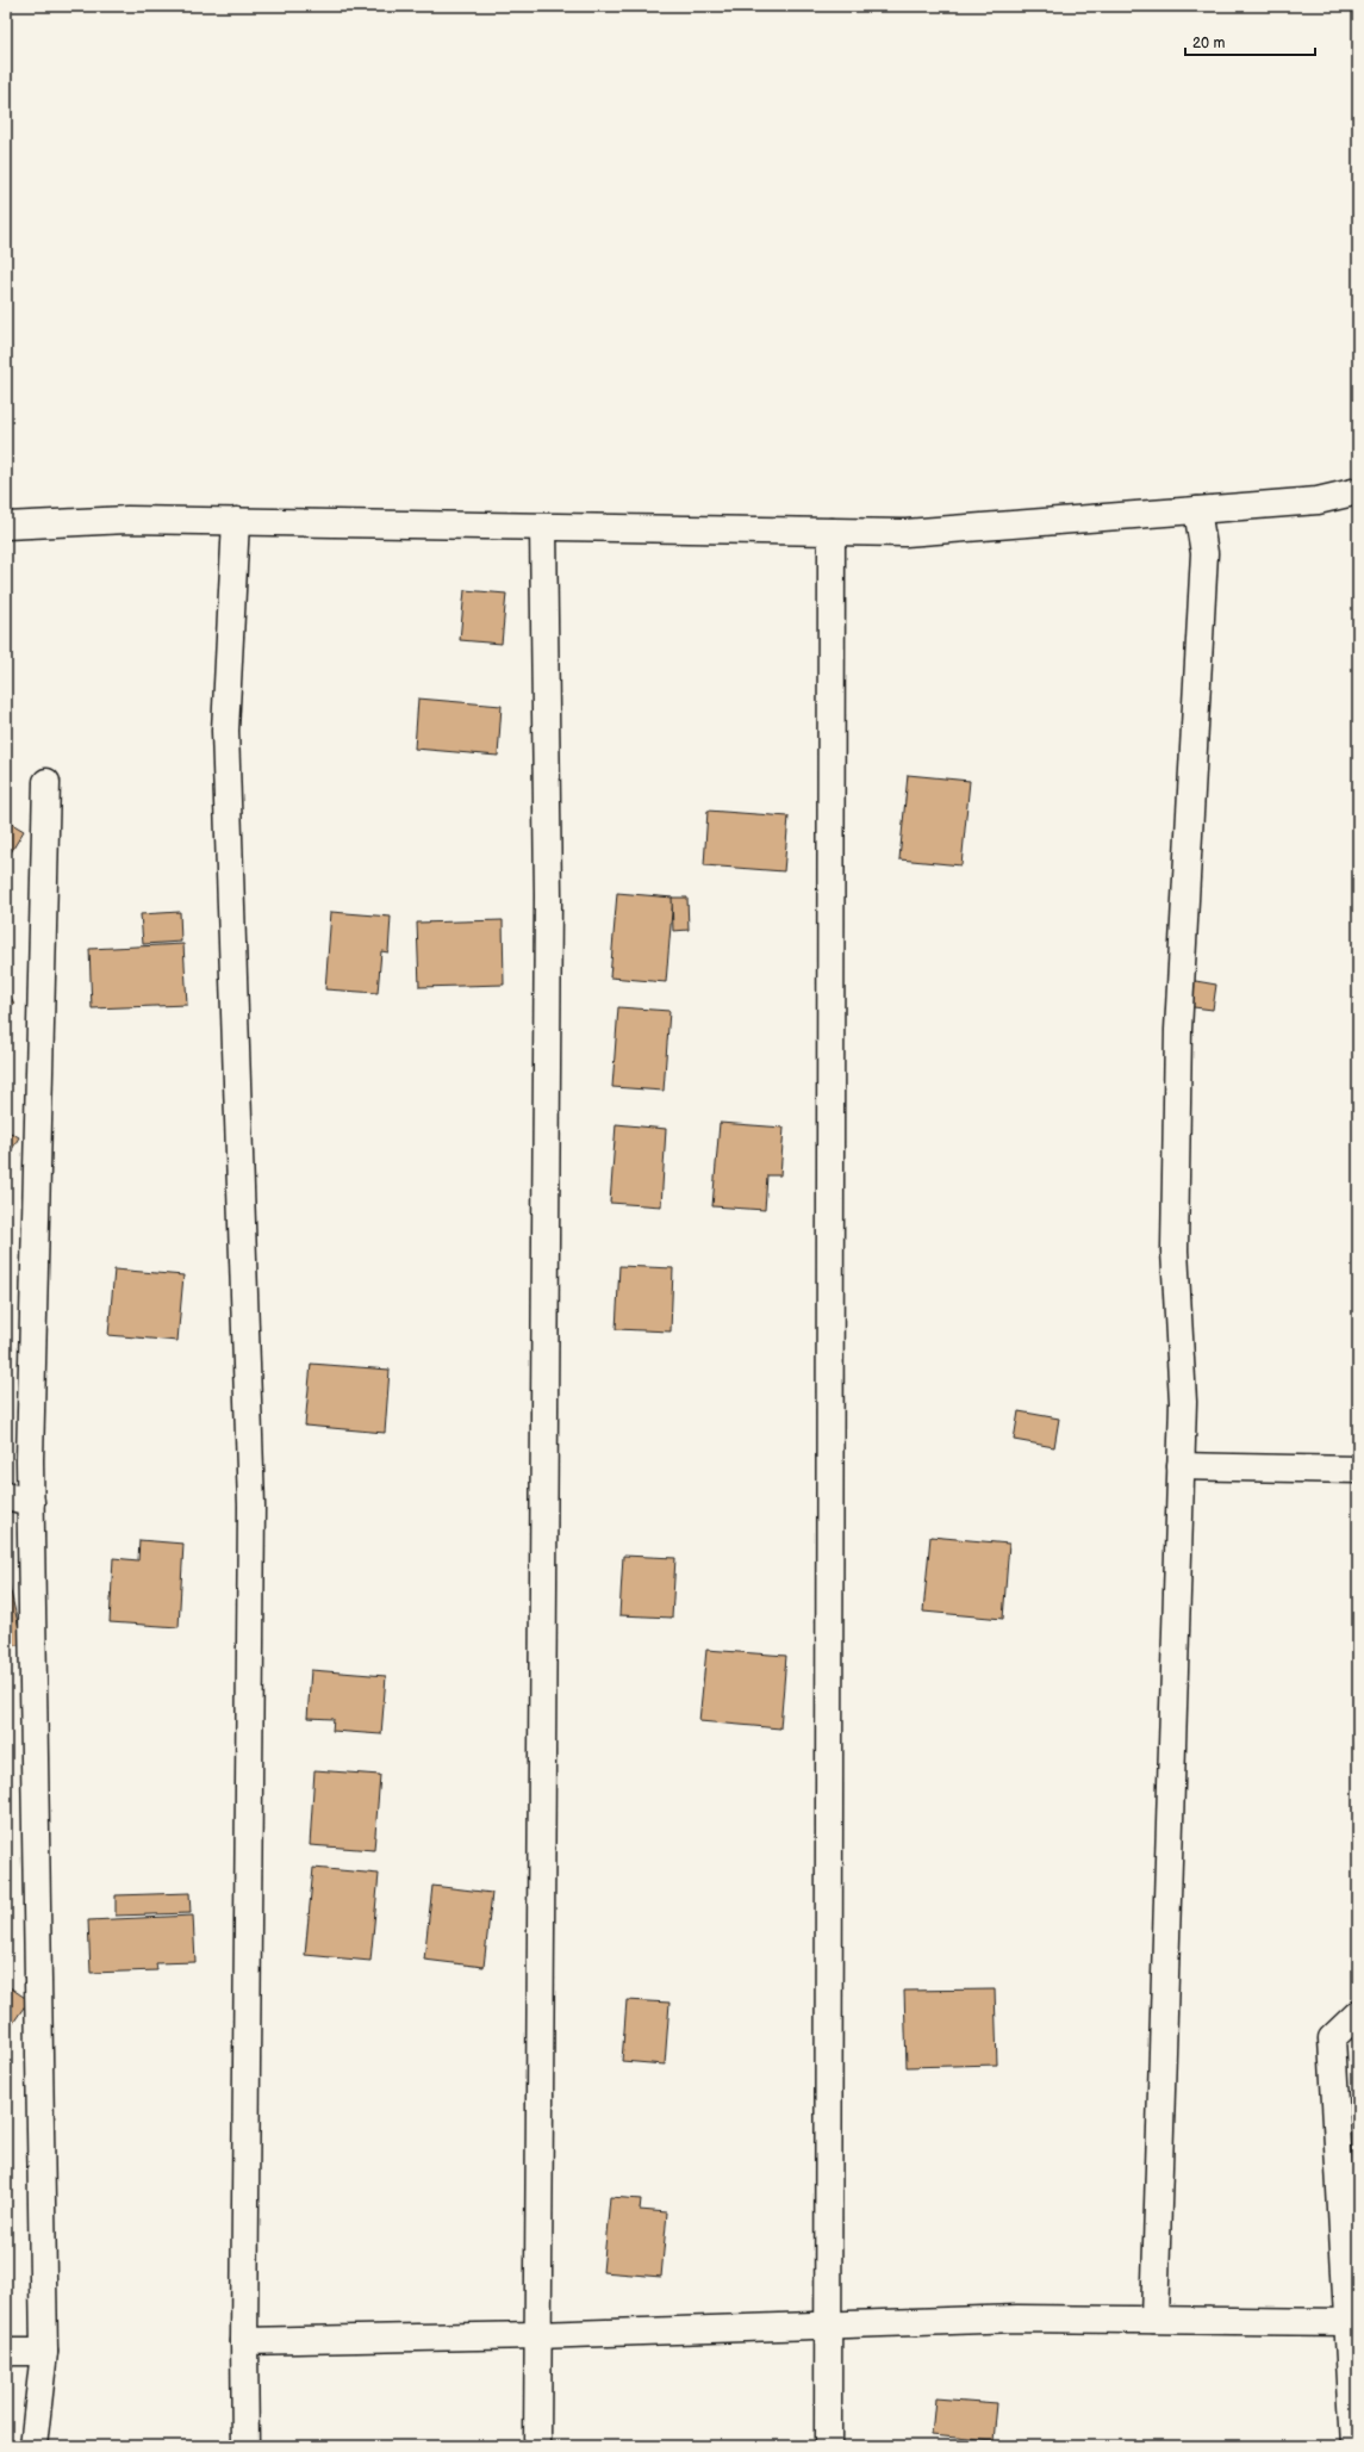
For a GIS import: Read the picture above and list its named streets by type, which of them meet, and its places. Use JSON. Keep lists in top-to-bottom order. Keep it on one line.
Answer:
{"scale_bar":"20 m"}
